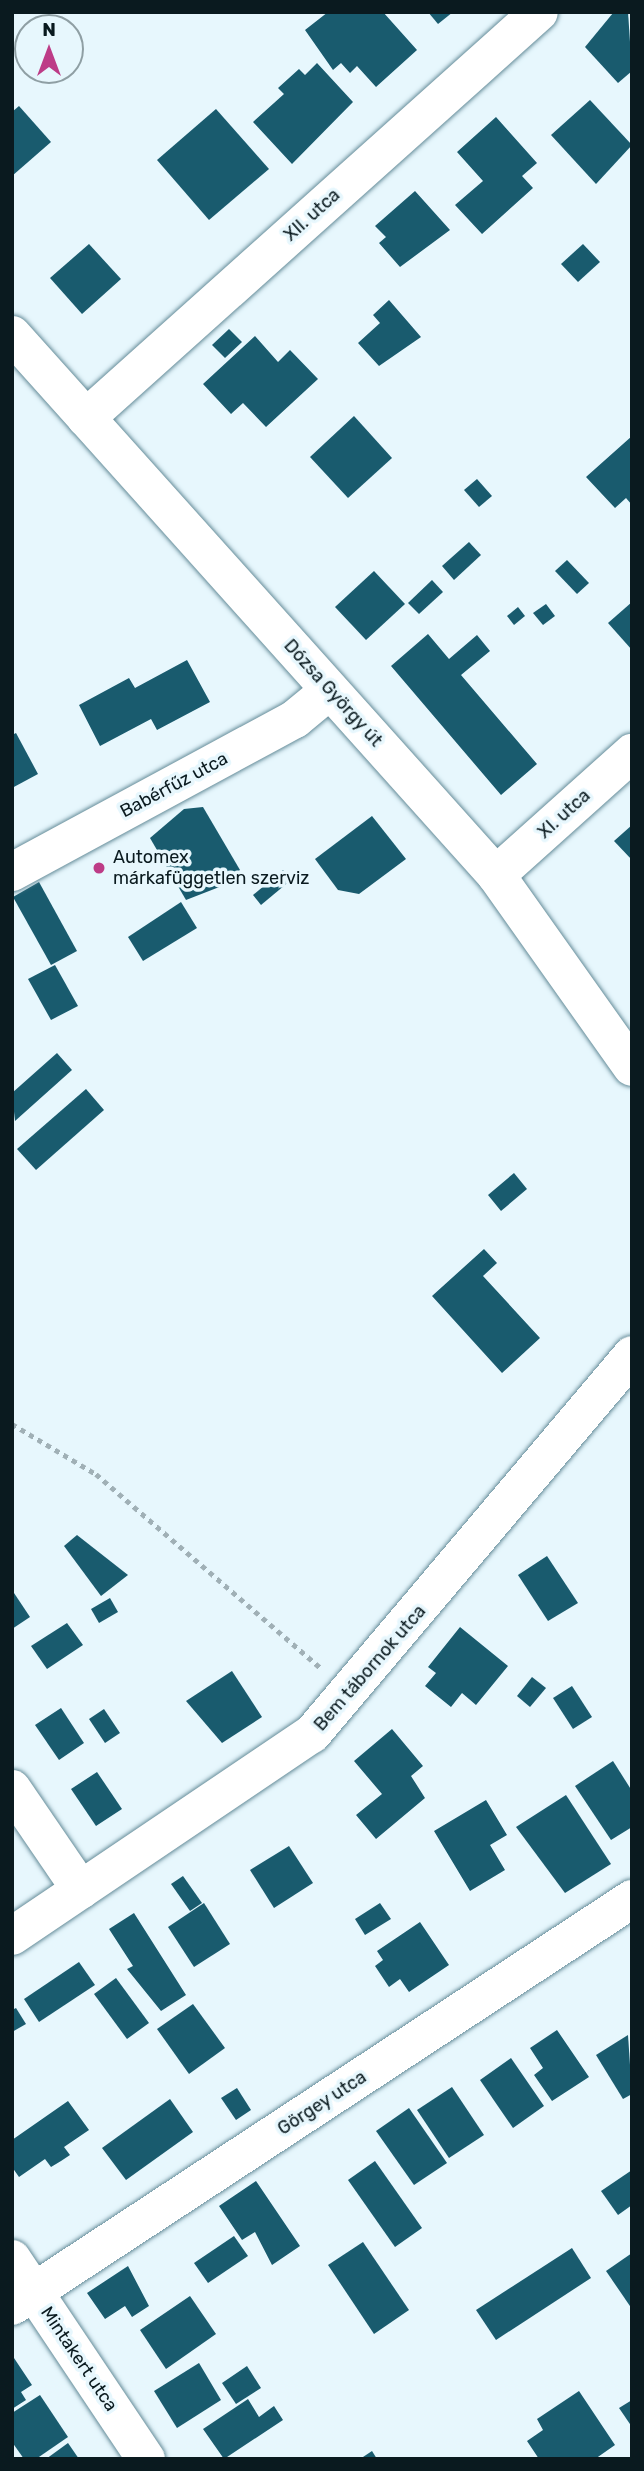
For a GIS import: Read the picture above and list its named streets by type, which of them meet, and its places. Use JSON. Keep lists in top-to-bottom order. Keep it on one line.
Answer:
{"streets":{"street":["XII. utca","Dózsa György út","Babérfűz utca","XI. utca","Bem tábornok utca","Görgey utca","Mintakert utca"]},"crossings":[["XII. utca","Dózsa György út"],["Dózsa György út","Babérfűz utca"],["Dózsa György út","XI. utca"],["Görgey utca","Mintakert utca"]],"places":["Automex márkafüggetlen szerviz"],"north":"top"}
